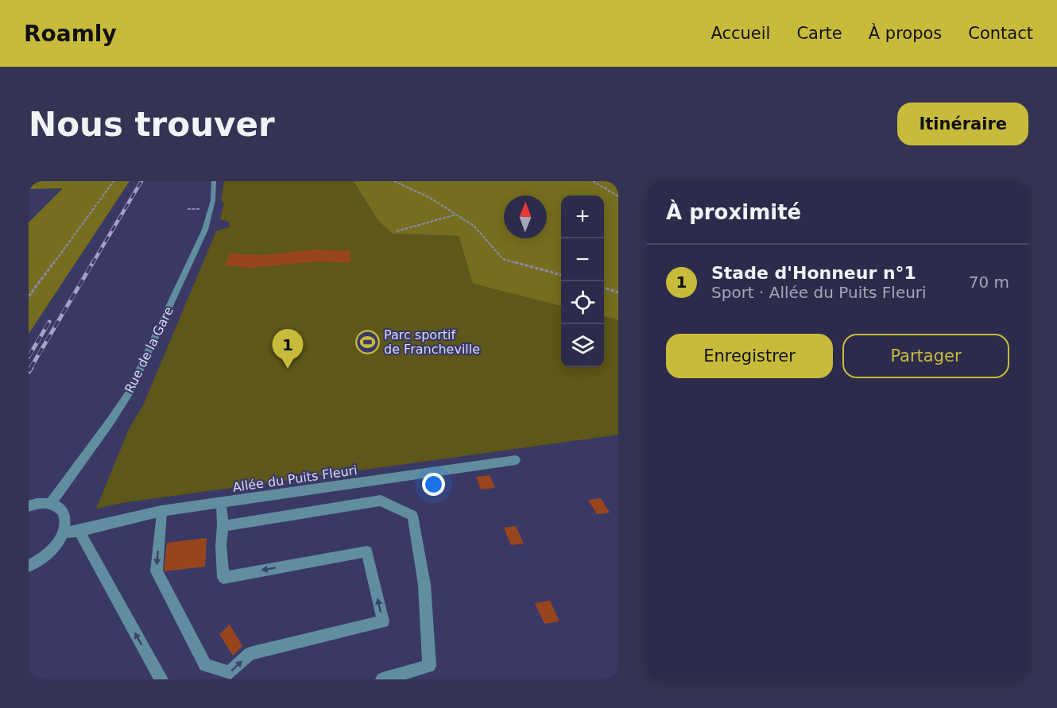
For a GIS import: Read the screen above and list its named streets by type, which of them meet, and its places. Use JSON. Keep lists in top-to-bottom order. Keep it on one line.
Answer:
{"streets":{"street":["Rue de la Gare","Allée du Puits Fleuri"]},"places":{"sports":["Parc sportif de Francheville"]},"north":"top","page":{"header":"Roamly","nav":["Accueil","Carte","À propos","Contact"],"buttons":["Itinéraire",["Enregistrer","Partager"]],"title":"Nous trouver","heading":"À proximité","map_buttons":["+","−"],"list":[{"mark":"1","name":"Stade d'Honneur n°1","note":"Sport · Allée du Puits Fleuri","value":"70 m"}],"pins":"1"}}
